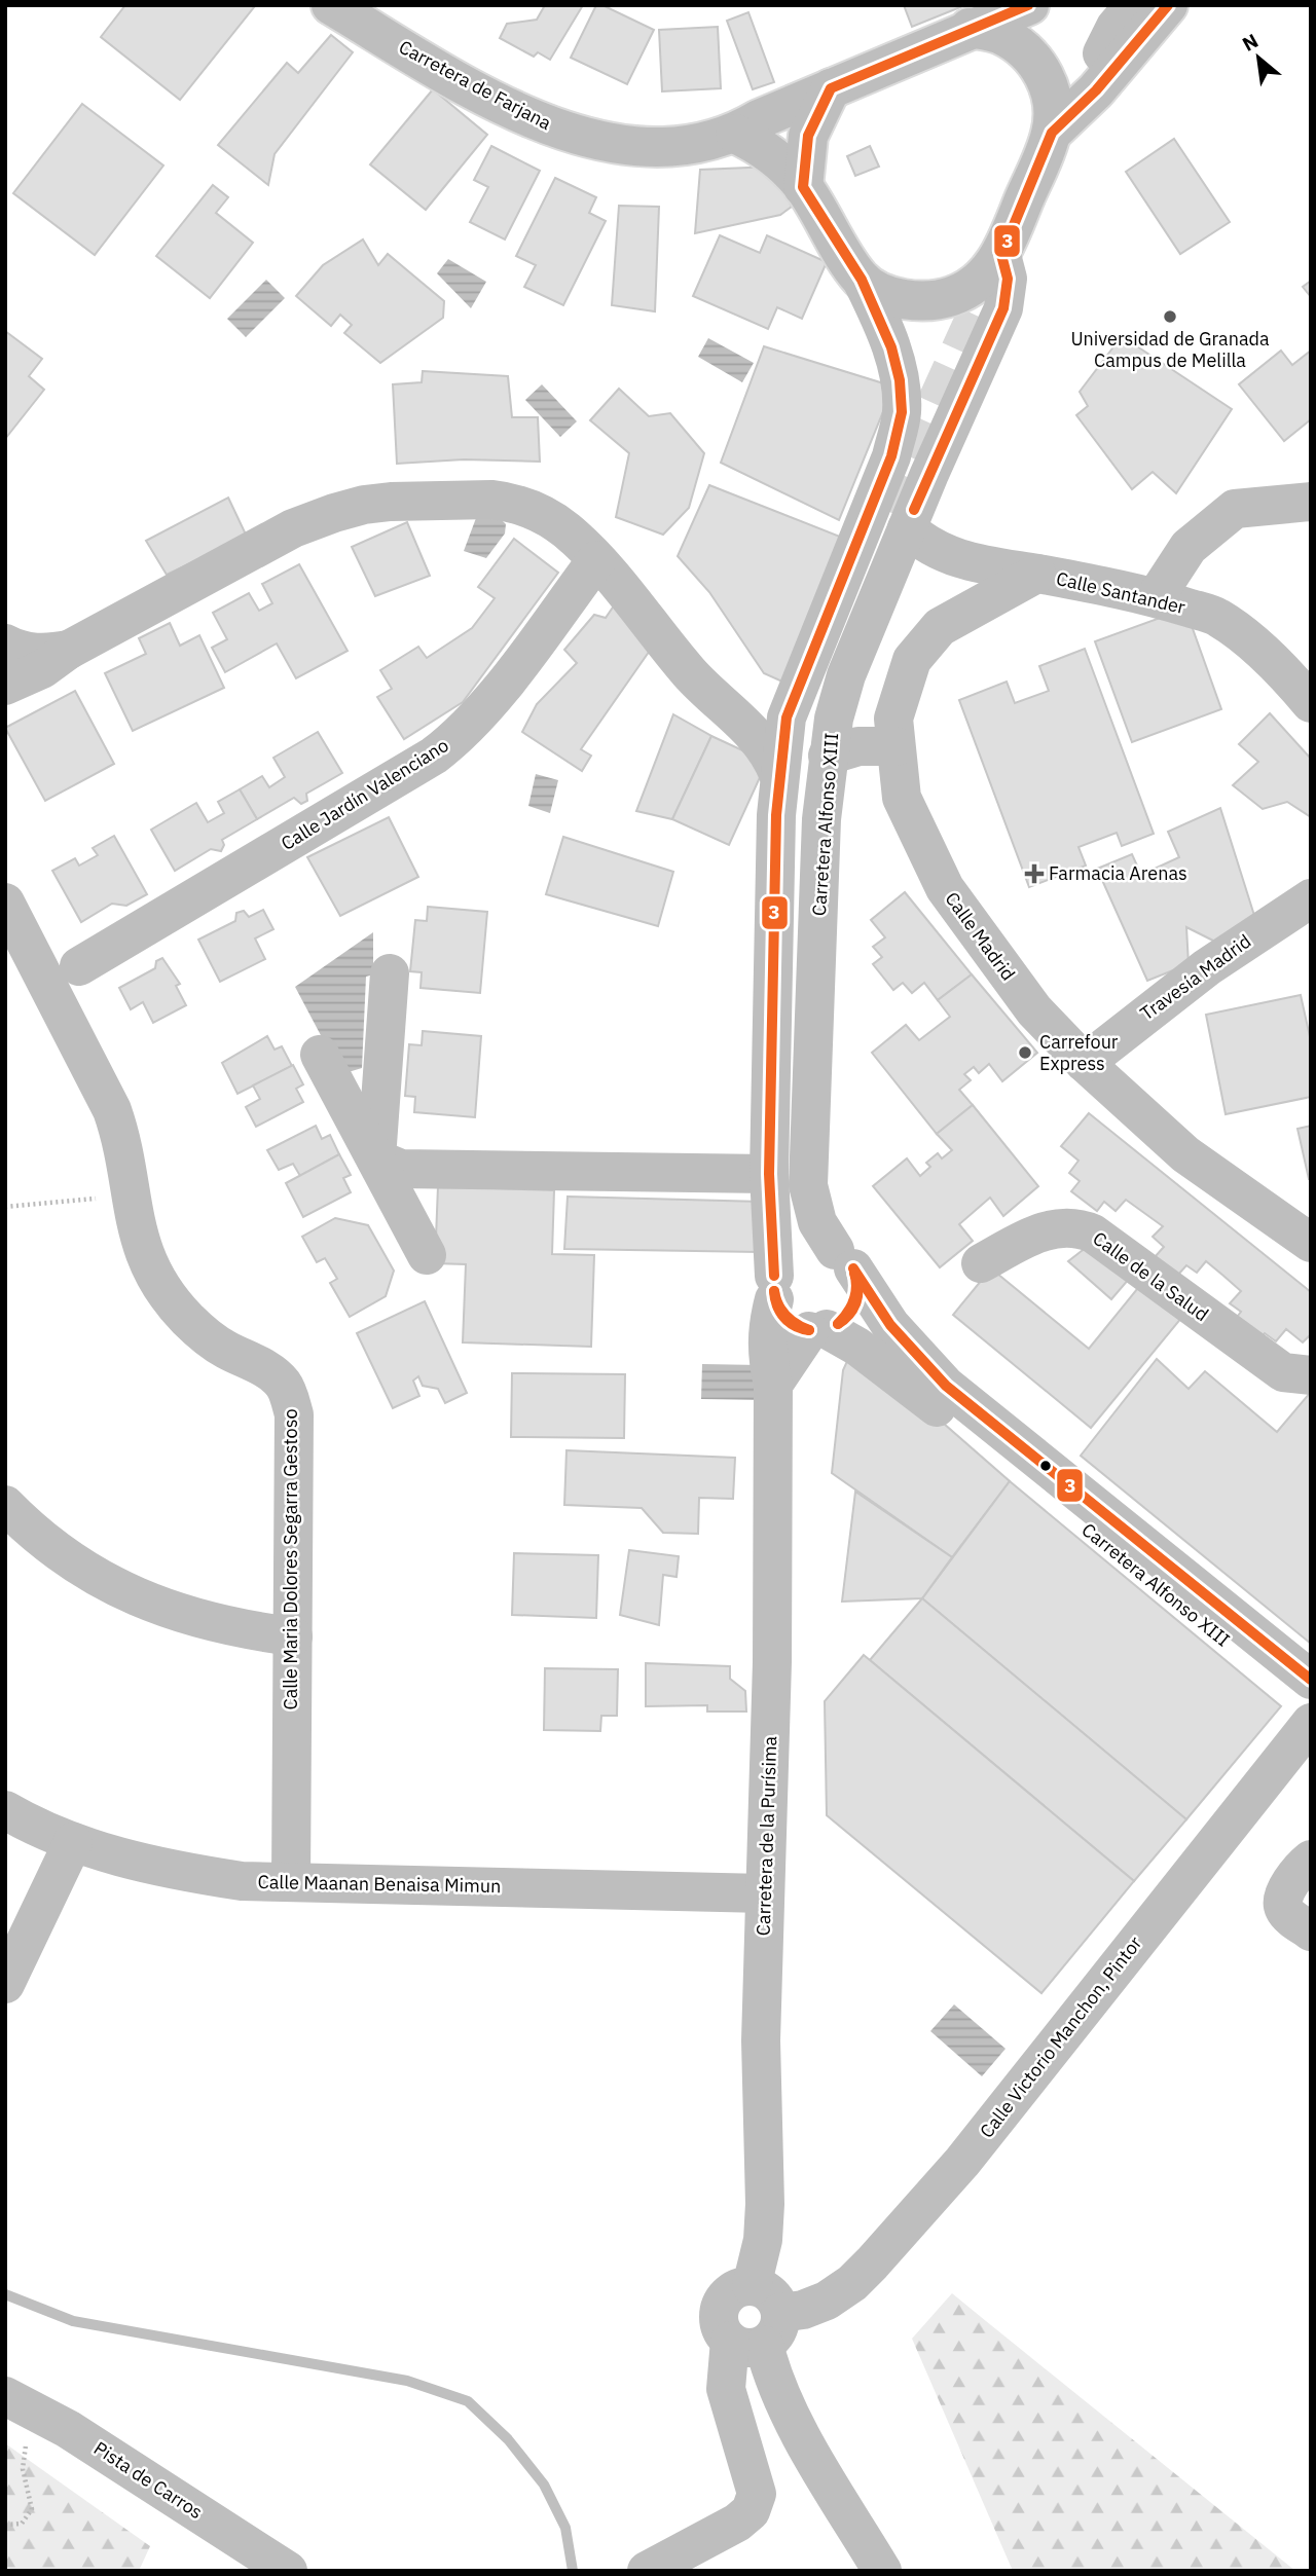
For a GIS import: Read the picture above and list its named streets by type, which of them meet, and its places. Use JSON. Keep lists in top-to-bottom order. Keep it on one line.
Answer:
{"streets":{"street":["Carretera de Farjana","Calle Santander","Calle Jardín Valenciano","Carretera Alfonso XIII","Calle Madrid","Travesía Madrid","Calle de la Salud","Calle Maria Dolores Segarra Gestoso","Carretera de la Purísima","Calle Maanan Benaisa Mimun","Calle Victorio Manchon, Pintor","Pista de Carros"]},"crossings":[["Calle Santander","Carretera Alfonso XIII"],["Calle Santander","Calle Madrid"],["Carretera Alfonso XIII","Carretera de la Purísima"],["Calle Madrid","Travesía Madrid"],["Calle Maria Dolores Segarra Gestoso","Calle Maanan Benaisa Mimun"],["Carretera de la Purísima","Calle Maanan Benaisa Mimun"]],"places":{"other":["Universidad de Granada Campus de Melilla","Carrefour Express"],"health":["Farmacia Arenas"]},"lines":["transit line 3"],"north":"top left"}
